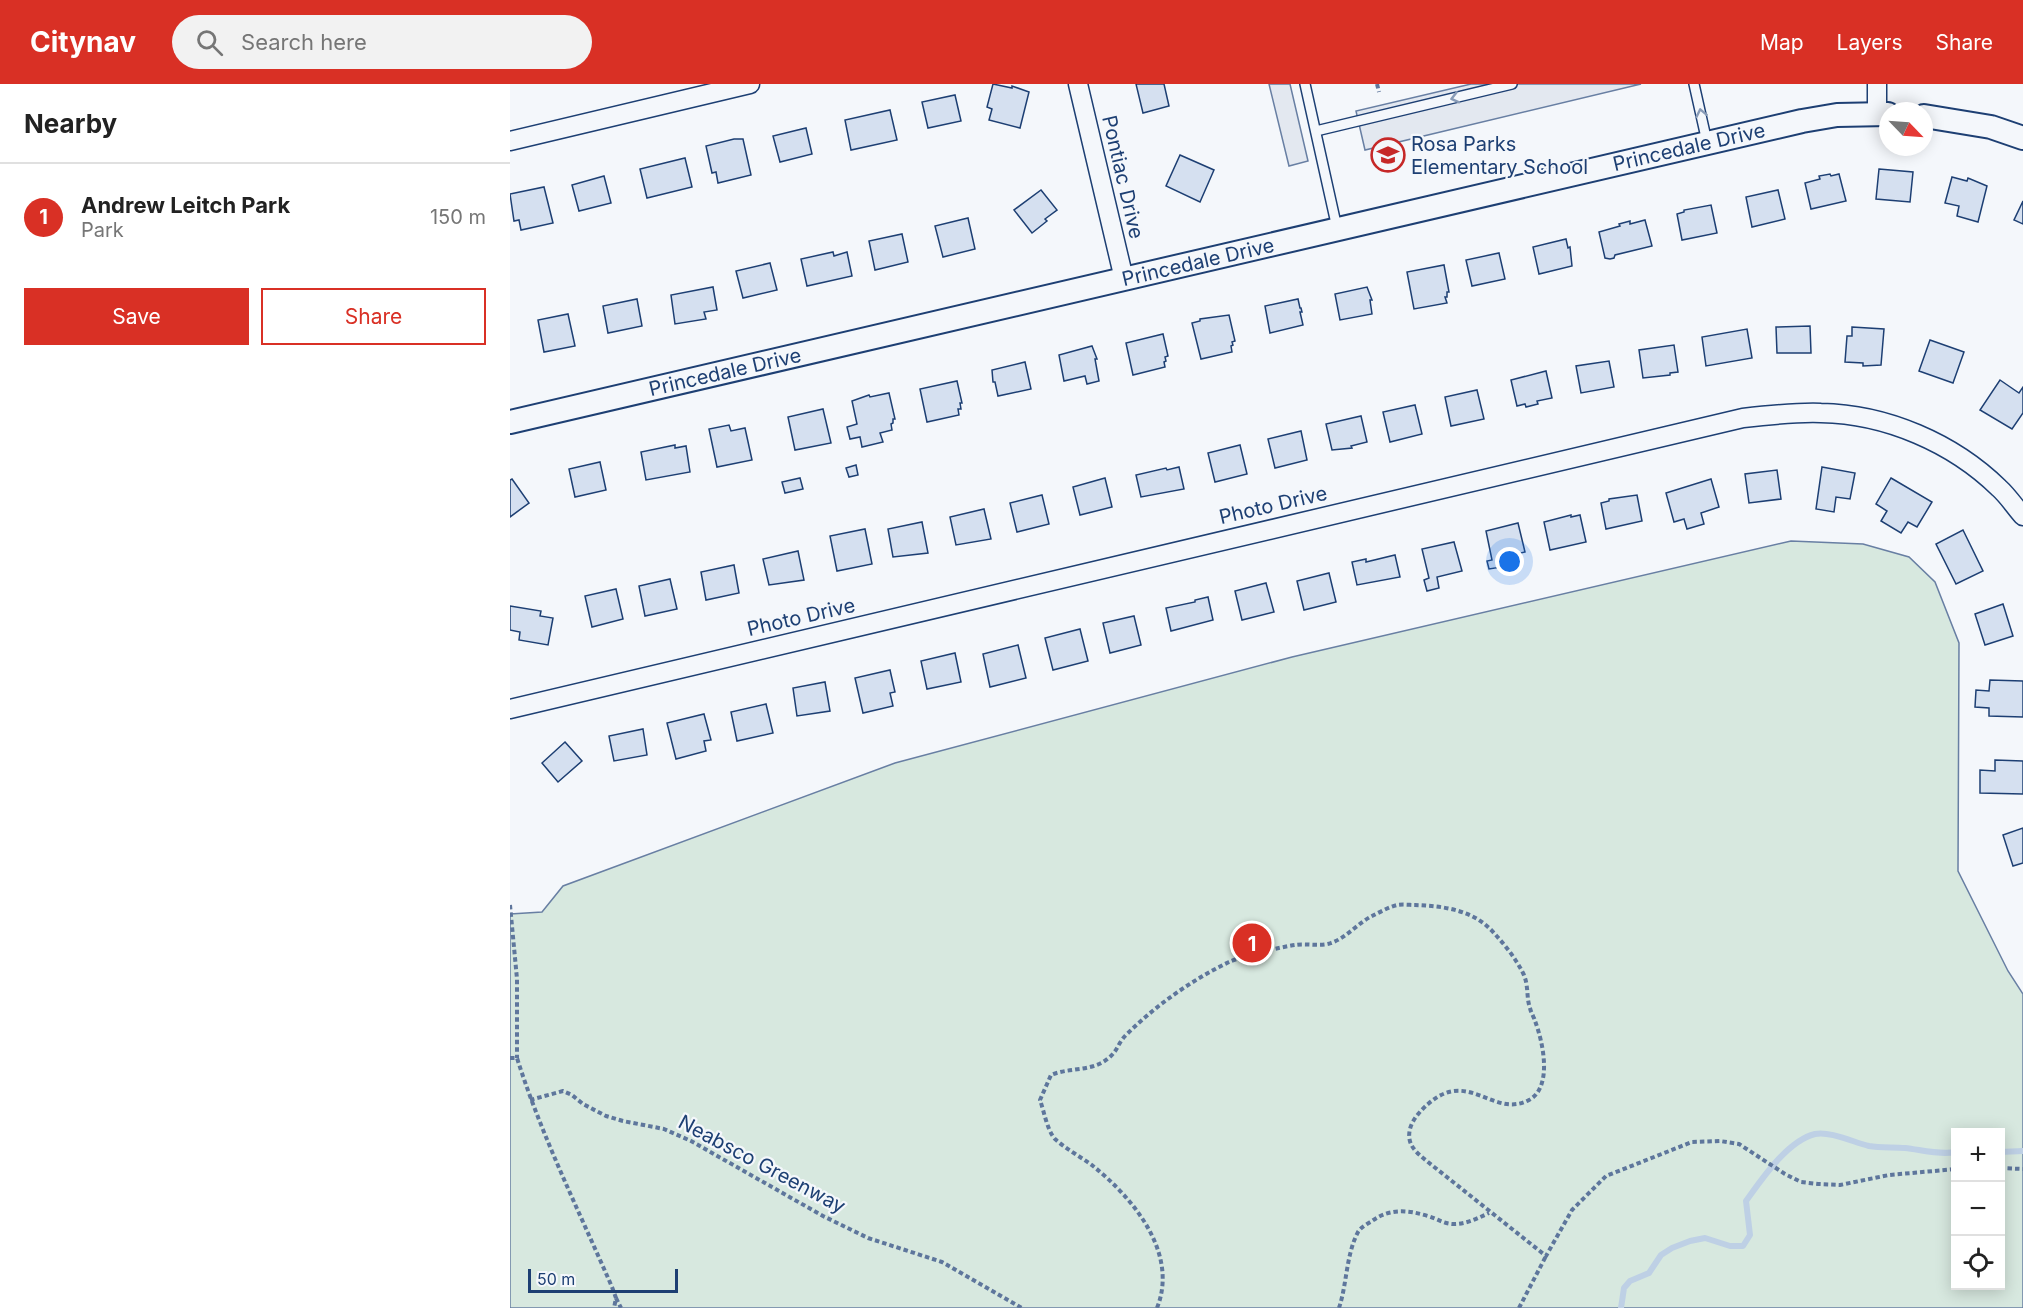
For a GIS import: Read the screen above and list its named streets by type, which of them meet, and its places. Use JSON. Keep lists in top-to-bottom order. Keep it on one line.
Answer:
{"streets":{"street":["Princedale Drive","Pontiac Drive","Photo Drive"],"path":["Neabsco Greenway"]},"crossings":[["Princedale Drive","Pontiac Drive"]],"places":{"school or university":["Rosa Parks Elementary School"]},"scale_bar":"50 m","north":"bottom right","page":{"header":"Citynav","search":"Search here","nav":["Map","Layers","Share"],"heading":"Nearby","list":[{"mark":"1","name":"Andrew Leitch Park","note":"Park","value":"150 m"}],"buttons":["Save","Share"],"pins":"1","map_buttons":["+","−"],"scale":"50 m"}}
